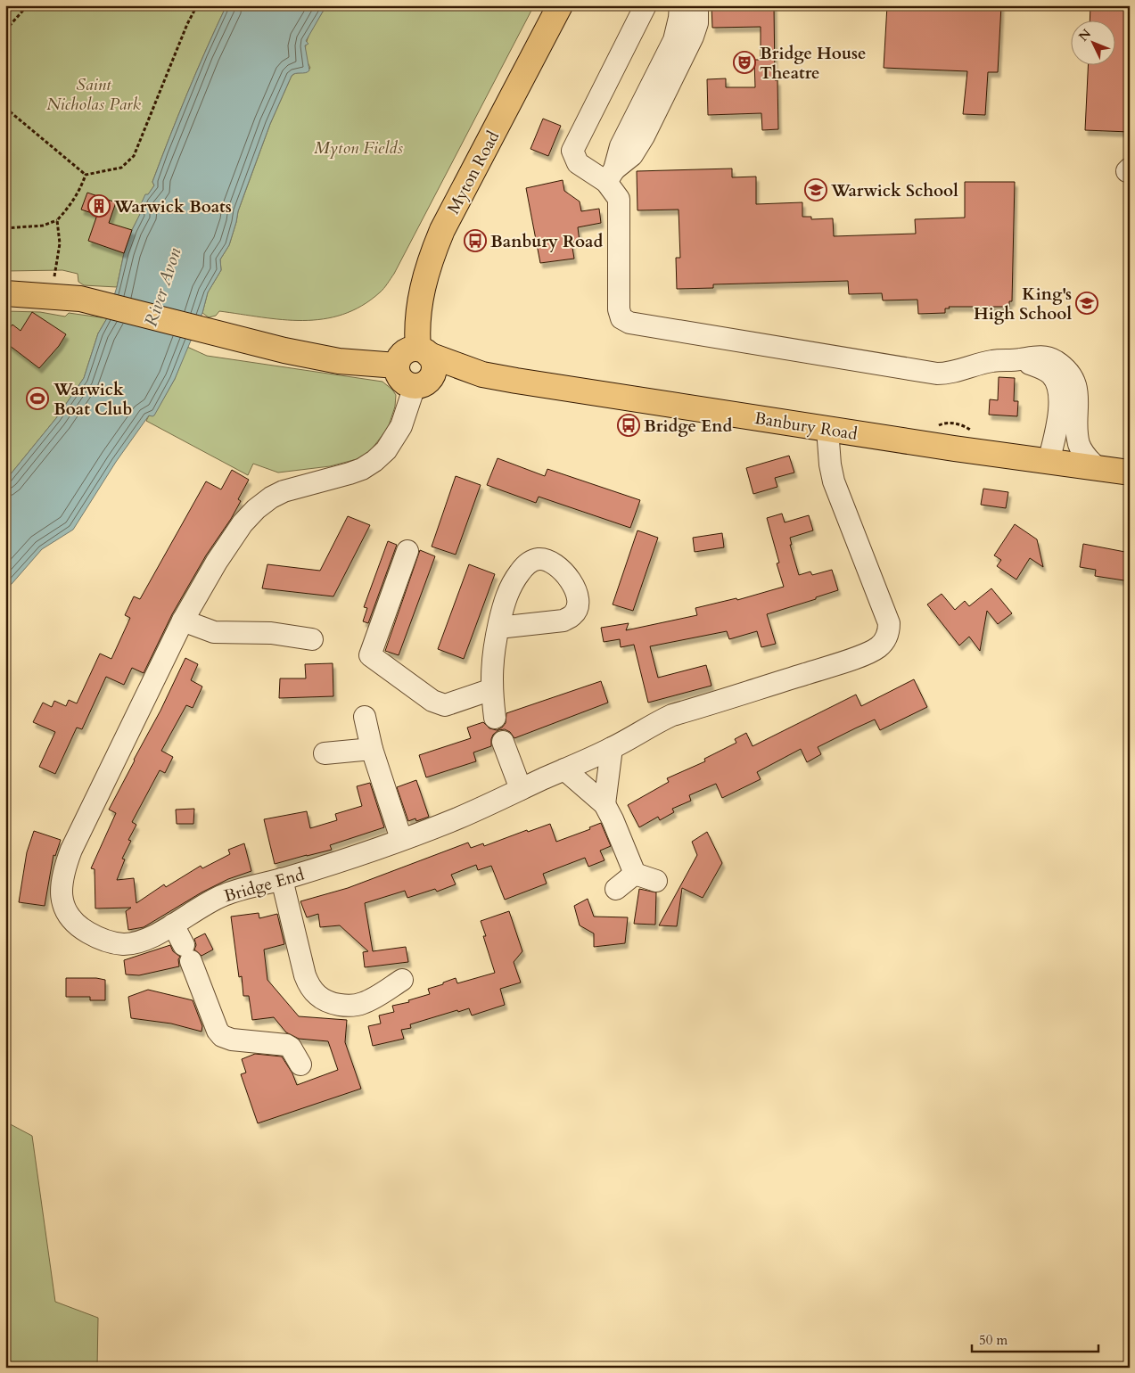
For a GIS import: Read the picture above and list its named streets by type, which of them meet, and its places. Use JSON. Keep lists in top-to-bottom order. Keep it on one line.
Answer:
{"streets":{"main road":["Myton Road","Banbury Road"],"street":["Bridge End"]},"crossings":[["Myton Road","Banbury Road"],["Myton Road","Bridge End"],["Banbury Road","Bridge End"]],"water":["River Avon"],"parks":["Saint Nicholas Park","Myton Fields"],"places":{"theatre":["Bridge House Theatre"],"school or university":["Warwick School","King's High School"],"building":["Warwick Boats"],"bus stop":["Banbury Road","Bridge End"],"sports":["Warwick Boat Club"]},"scale_bar":"50 m","north":"top left"}
